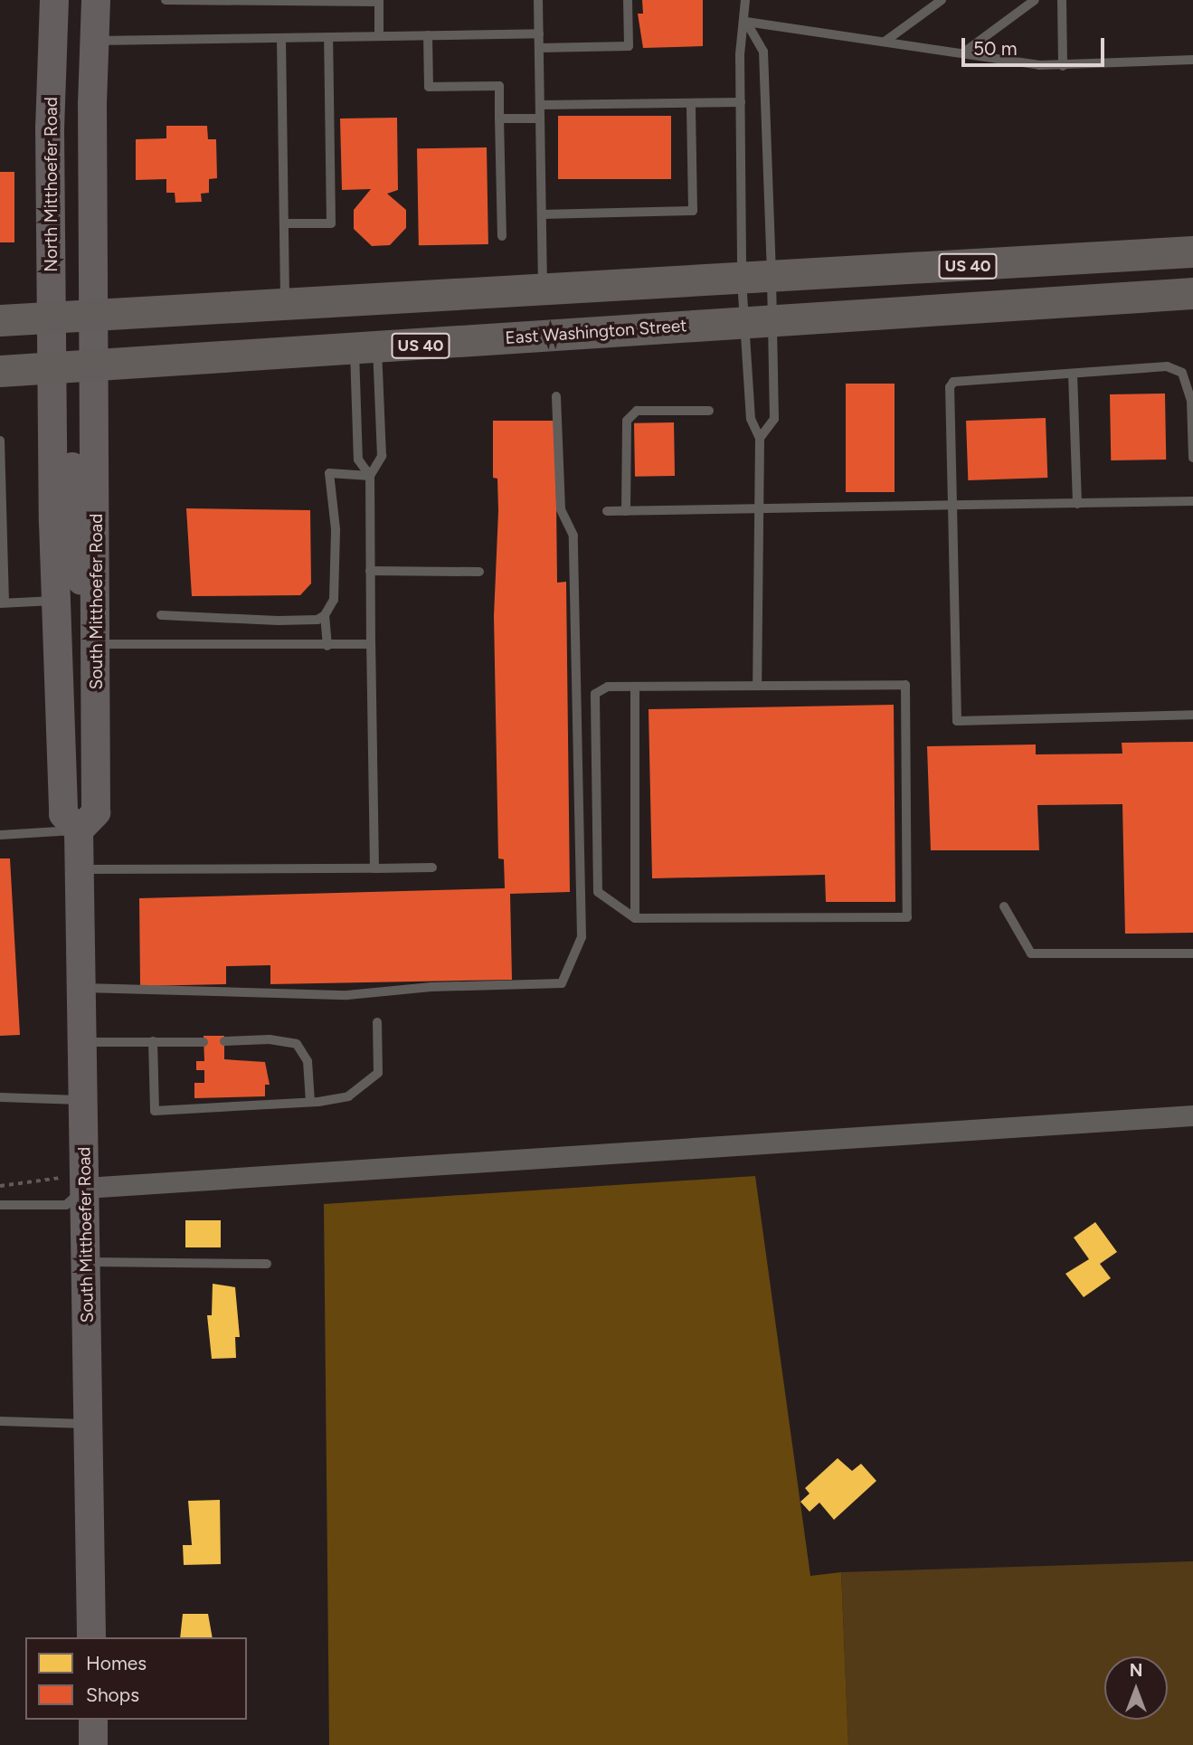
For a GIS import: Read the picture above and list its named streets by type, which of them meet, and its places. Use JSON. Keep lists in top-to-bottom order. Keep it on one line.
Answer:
{"streets":{"main road":["North Mitthoefer Road","US 40","East Washington Street","South Mitthoefer Road"]},"crossings":[["North Mitthoefer Road","East Washington Street"]],"legend":["Homes","Shops"],"scale_bar":"50 m","north":"top"}
